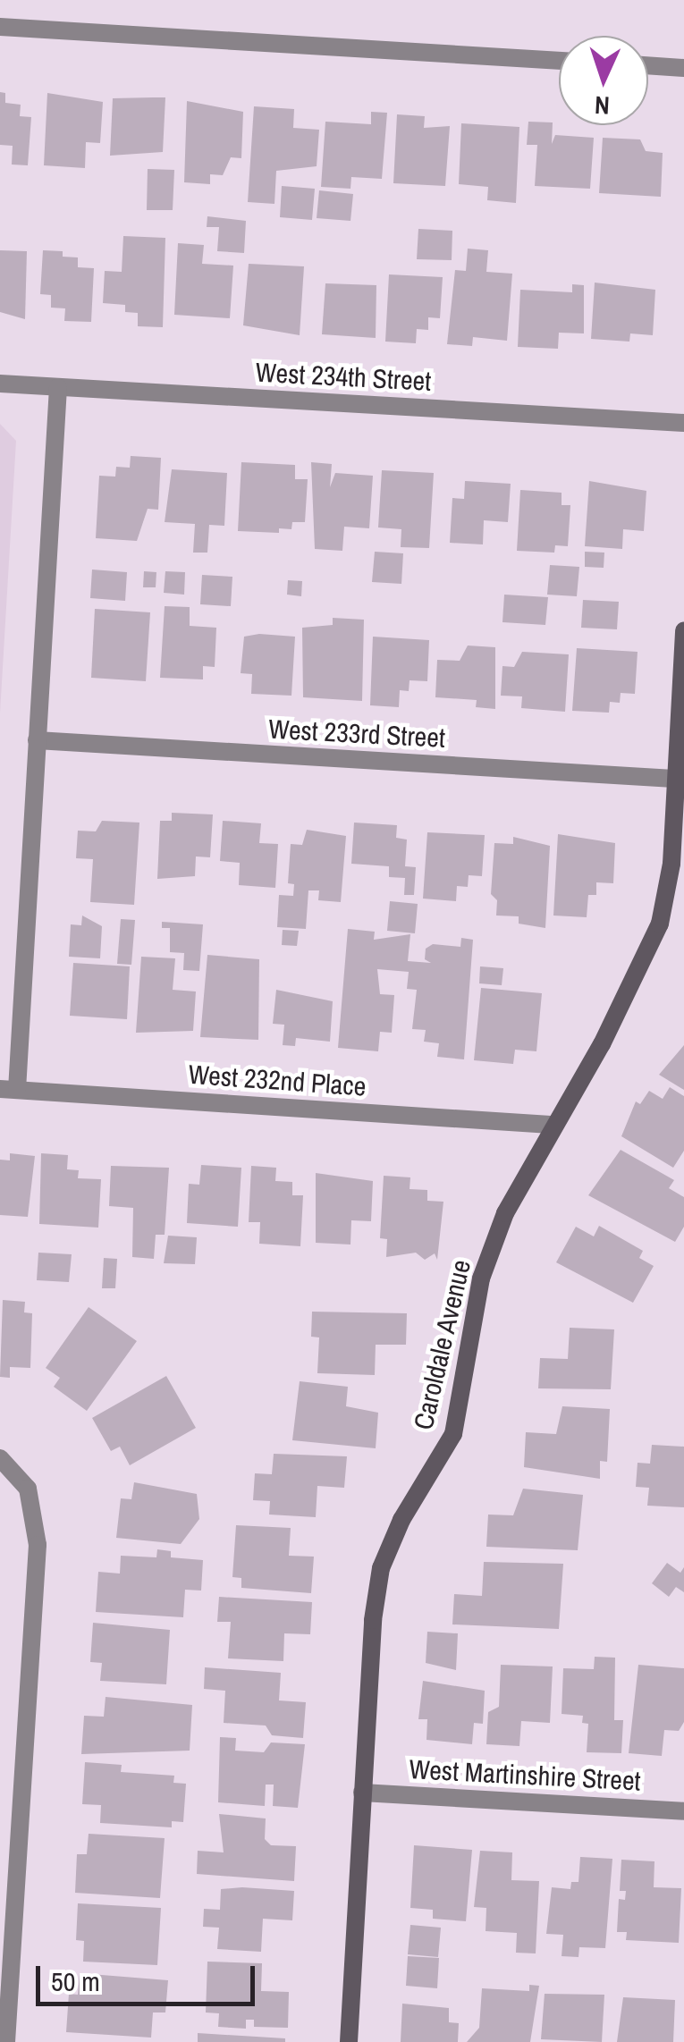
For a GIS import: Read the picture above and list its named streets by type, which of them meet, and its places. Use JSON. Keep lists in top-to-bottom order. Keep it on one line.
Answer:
{"streets":{"street":["West 234th Street","West 233rd Street","West 232nd Place","Caroldale Avenue","West Martinshire Street"]},"crossings":[["West 233rd Street","Caroldale Avenue"],["West 232nd Place","Caroldale Avenue"],["Caroldale Avenue","West Martinshire Street"]],"scale_bar":"50 m","north":"bottom"}
